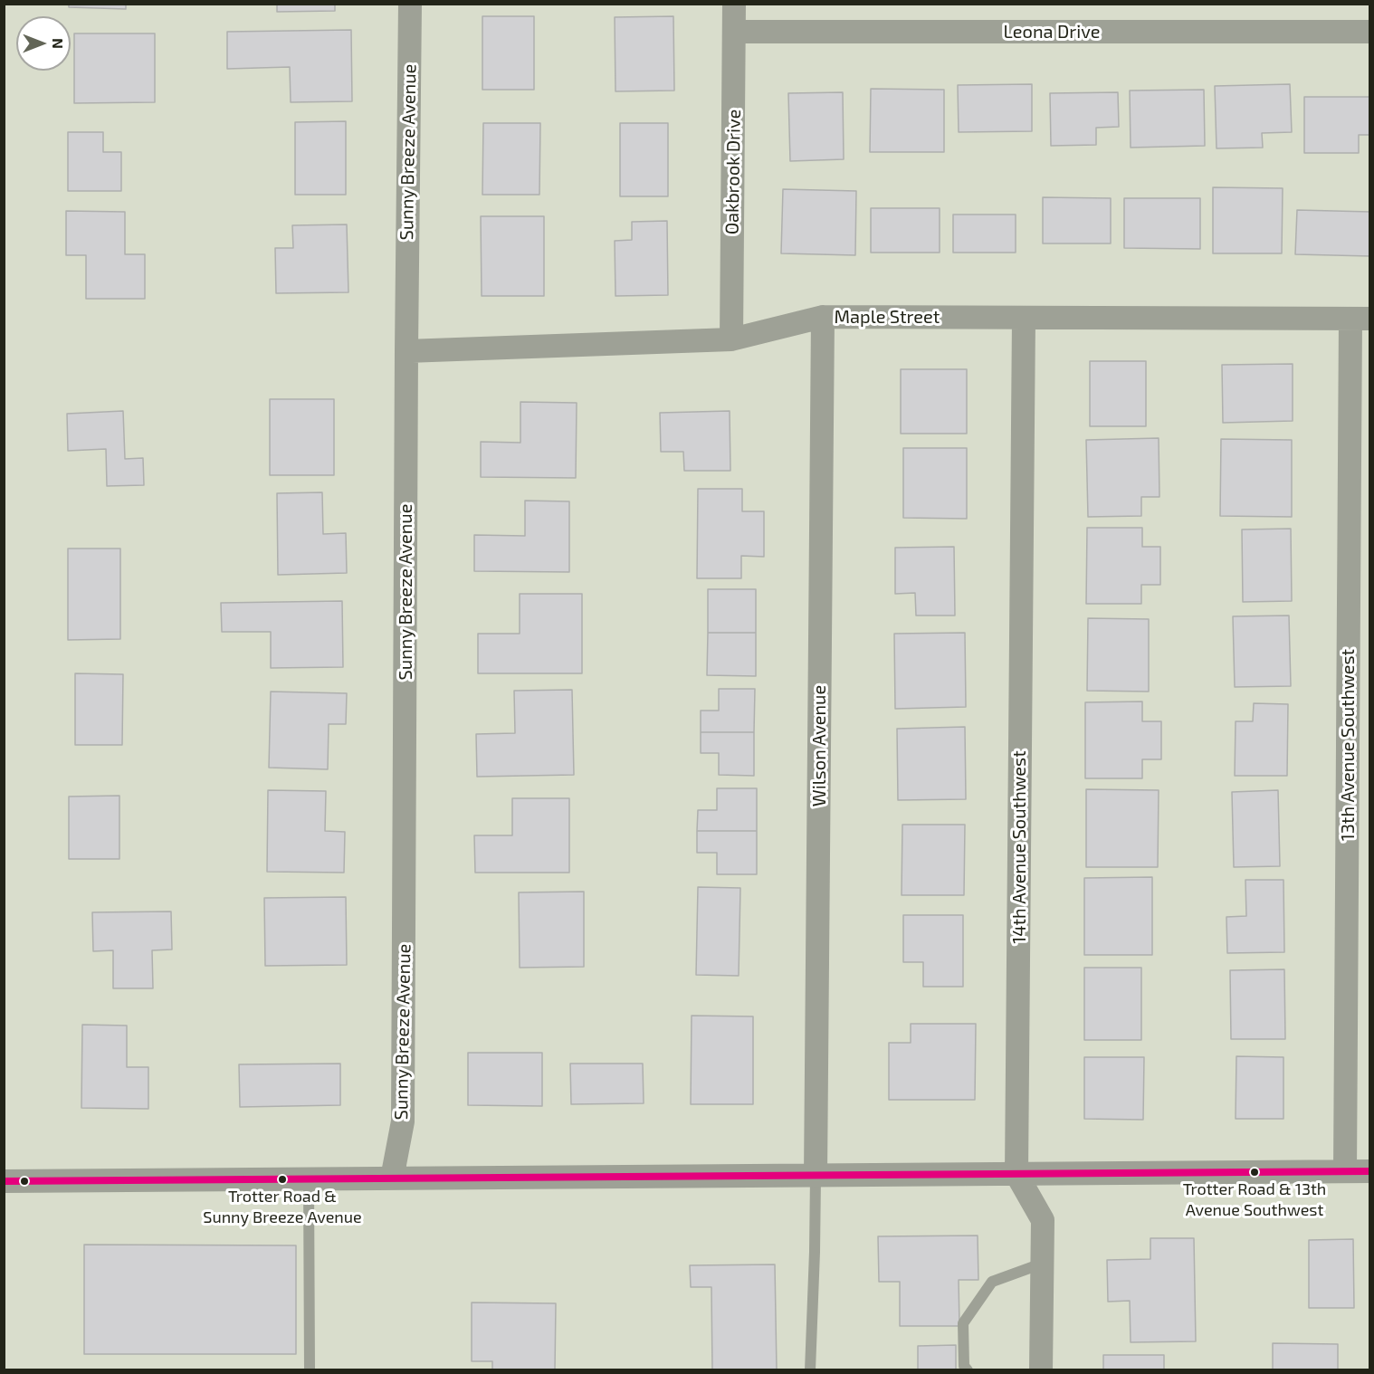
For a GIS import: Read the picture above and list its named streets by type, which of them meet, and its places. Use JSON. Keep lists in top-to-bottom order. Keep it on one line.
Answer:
{"streets":{"street":["Leona Drive","Sunny Breeze Avenue","Oakbrook Drive","Maple Street","13th Avenue Southwest","Wilson Avenue","14th Avenue Southwest"]},"crossings":[["Leona Drive","Oakbrook Drive"],["Sunny Breeze Avenue","Maple Street"],["Oakbrook Drive","Maple Street"],["Maple Street","13th Avenue Southwest"],["Maple Street","Wilson Avenue"],["Maple Street","14th Avenue Southwest"]],"places":["Trotter Road & 13th Avenue Southwest","Trotter Road & Sunny Breeze Avenue"],"north":"right"}
